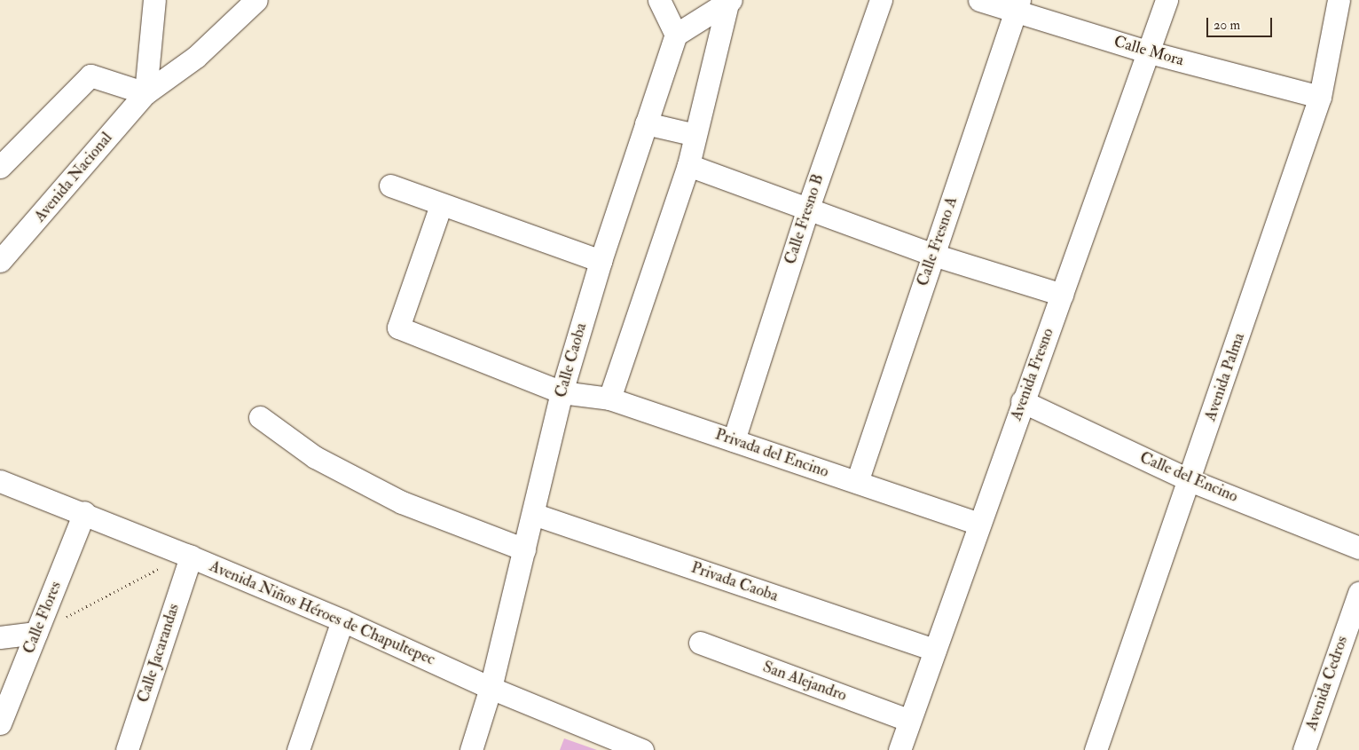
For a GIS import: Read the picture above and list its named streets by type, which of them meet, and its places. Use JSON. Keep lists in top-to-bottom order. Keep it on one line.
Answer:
{"streets":{"street":["Calle Mora","Avenida Nacional","Calle Fresno B","Calle Fresno A","Calle Caoba","Avenida Fresno","Avenida Palma","Privada del Encino","Calle del Encino","Privada Caoba","Avenida Niños Héroes de Chapultepec","Calle Flores","Calle Jacarandas","San Alejandro","Avenida Cedros"]},"crossings":[["Calle Mora","Calle Fresno A"],["Calle Mora","Avenida Fresno"],["Calle Mora","Avenida Palma"],["Calle Fresno B","Privada del Encino"],["Calle Fresno A","Privada del Encino"],["Calle Caoba","Privada del Encino"],["Calle Caoba","Privada Caoba"],["Calle Caoba","Avenida Niños Héroes de Chapultepec"],["Avenida Fresno","Privada del Encino"],["Avenida Fresno","Calle del Encino"],["Avenida Fresno","Privada Caoba"],["Avenida Fresno","San Alejandro"],["Avenida Palma","Calle del Encino"],["Avenida Niños Héroes de Chapultepec","Calle Flores"],["Avenida Niños Héroes de Chapultepec","Calle Jacarandas"]],"scale_bar":"20 m"}
